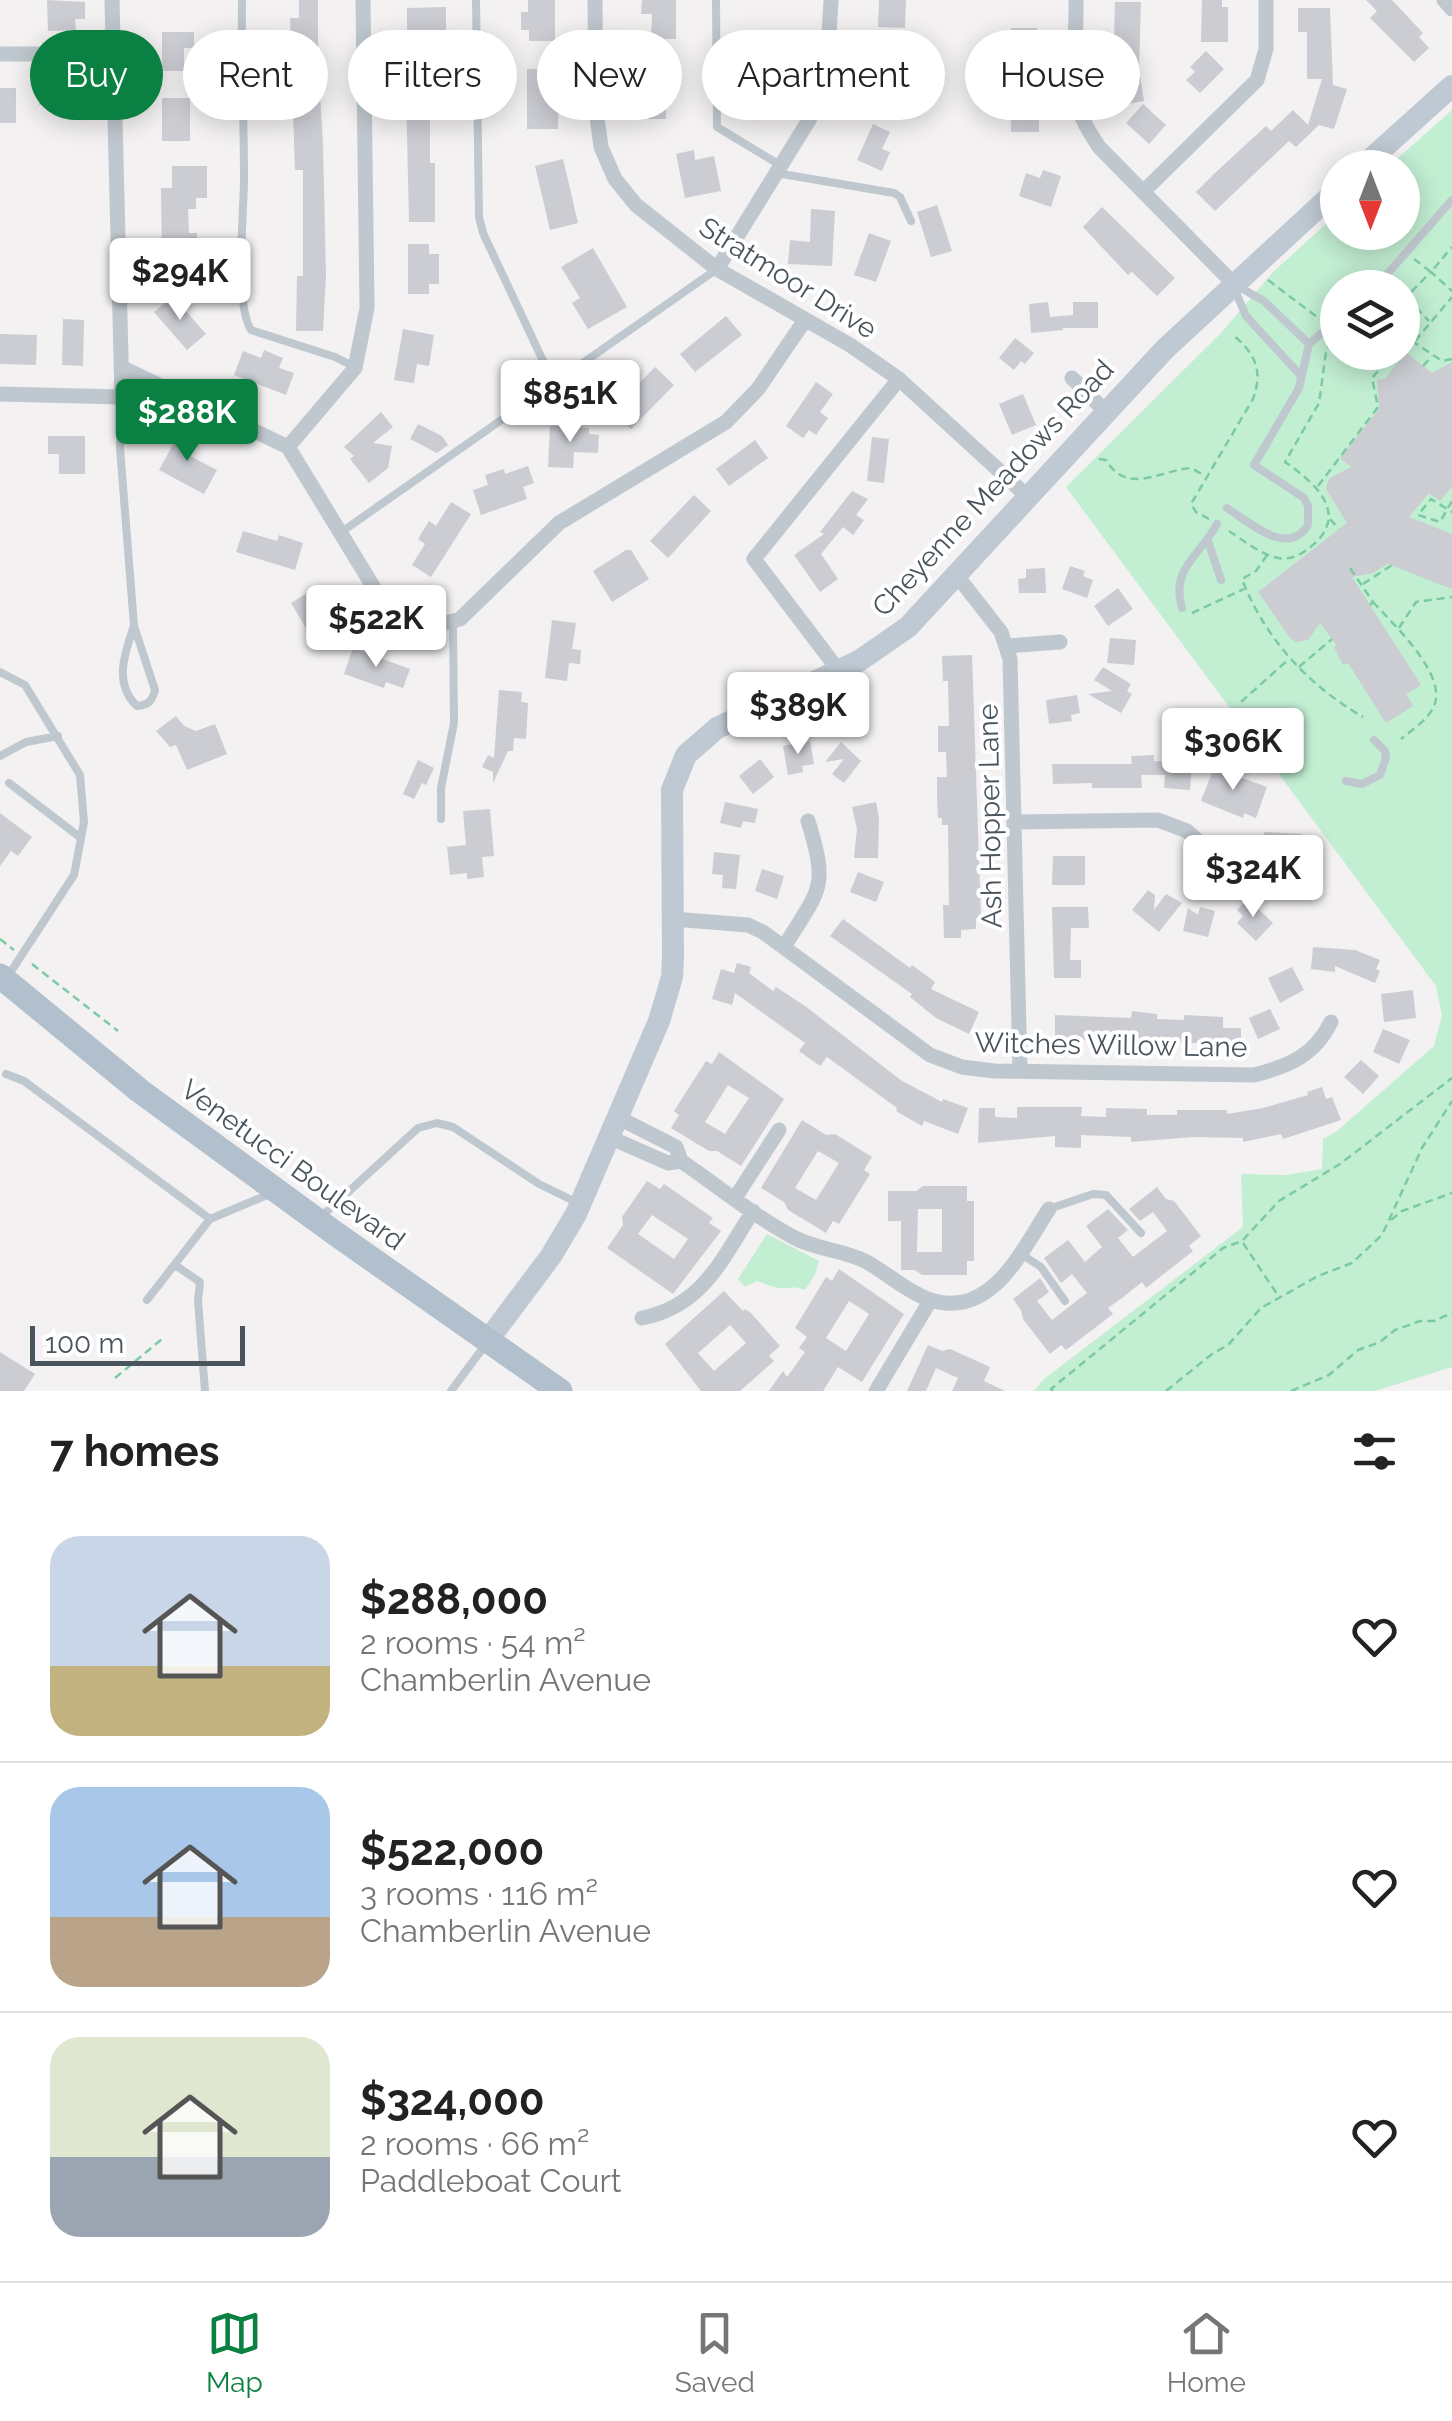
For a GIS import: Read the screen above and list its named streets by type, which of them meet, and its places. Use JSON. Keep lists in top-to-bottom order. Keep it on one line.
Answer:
{"streets":{"main road":["Cheyenne Meadows Road","Venetucci Boulevard"],"street":["Stratmoor Drive","Ash Hopper Lane","Witches Willow Lane"]},"crossings":[["Stratmoor Drive","Cheyenne Meadows Road"],["Cheyenne Meadows Road","Ash Hopper Lane"],["Cheyenne Meadows Road","Witches Willow Lane"],["Cheyenne Meadows Road","Venetucci Boulevard"],["Ash Hopper Lane","Witches Willow Lane"]],"scale_bar":"100 m","north":"bottom","page":{"chip":["Buy","Rent","Filters","New","Apartment","House"],"price":["$294K","$851K","$288K","$522K","$389K","$306K","$324K"],"scale":"100 m","heading":"7 homes","list":[{"name":"$288,000","note":"2 rooms · 54 m² · Chamberlin Avenue"},{"name":"$522,000","note":"3 rooms · 116 m² · Chamberlin Avenue"},{"name":"$324,000","note":"2 rooms · 66 m² · Paddleboat Court"}],"tabs":["Map","Saved","Home"]}}
